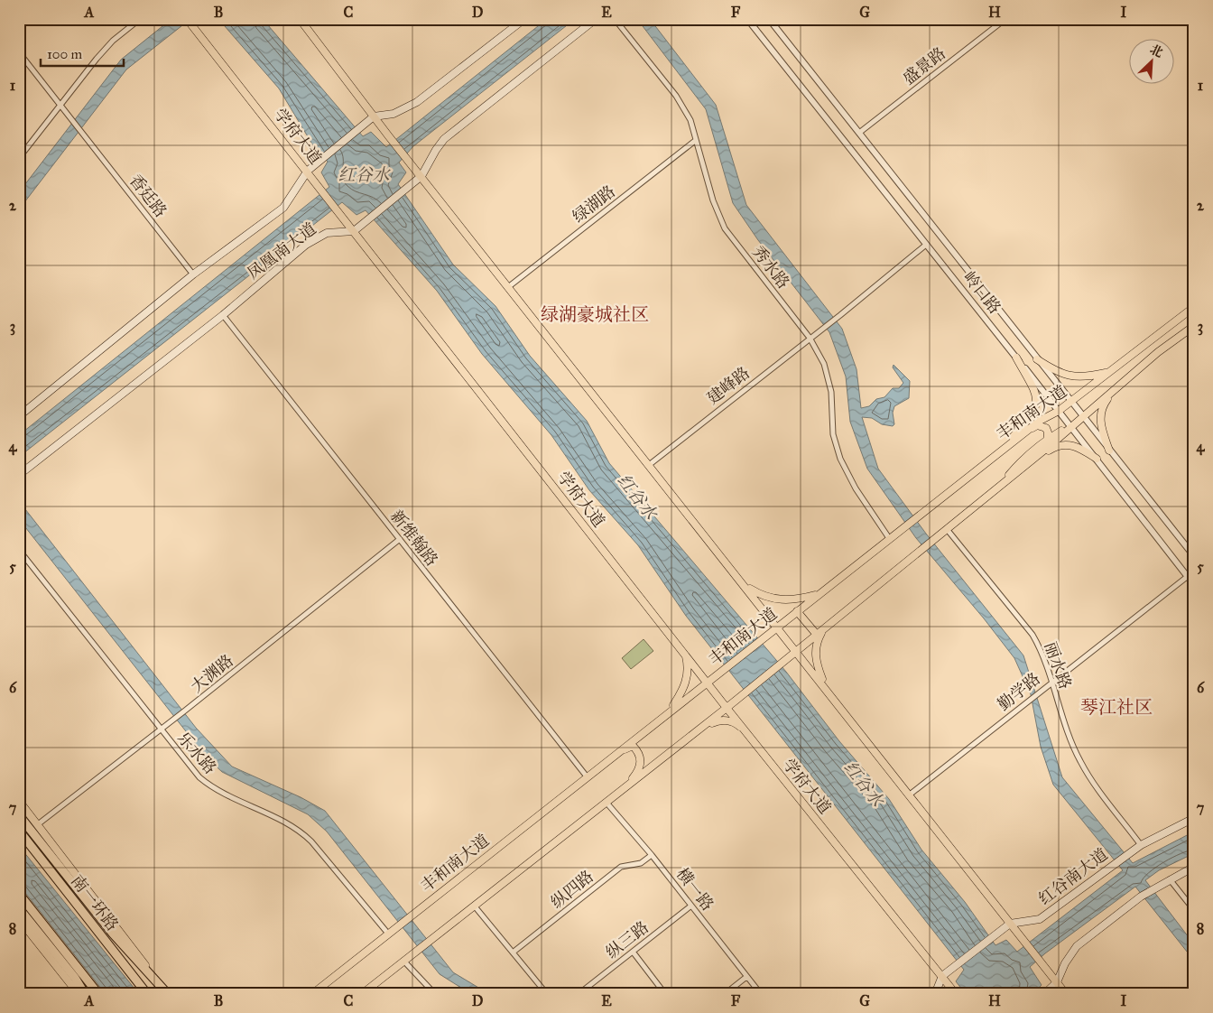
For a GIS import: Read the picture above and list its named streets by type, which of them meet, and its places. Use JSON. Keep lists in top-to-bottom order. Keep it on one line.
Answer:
{"streets":{"highway":["南一环路"],"main road":["学府大道","凤凰南大道","丰和南大道","红谷南大道"],"street":["盛景路","香廷路","绿湖路","秀水路","岭口路","建峰路","新维翰路","丽水路","大渊路","勤学路","乐水路","纵四路","横一路","纵三路"]},"crossings":[["盛景路","岭口路"],["学府大道","凤凰南大道"],["学府大道","丰和南大道"],["香廷路","凤凰南大道"],["绿湖路","秀水路"],["凤凰南大道","新维翰路"],["秀水路","建峰路"],["秀水路","丰和南大道"],["岭口路","建峰路"],["岭口路","丰和南大道"],["岭口路","勤学路"],["丰和南大道","新维翰路"],["丰和南大道","丽水路"],["丰和南大道","乐水路"],["丰和南大道","横一路"],["新维翰路","大渊路"],["丽水路","勤学路"],["丽水路","红谷南大道"],["大渊路","乐水路"],["纵四路","横一路"],["横一路","纵三路"]],"districts":["绿湖豪城社区","琴江社区"],"water":["红谷水"],"scale_bar":"100 m","north":"top right","grid":{"columns":["A","B","C","D","E","F","G","H","I"],"rows":["1","2","3","4","5","6","7","8"]}}
